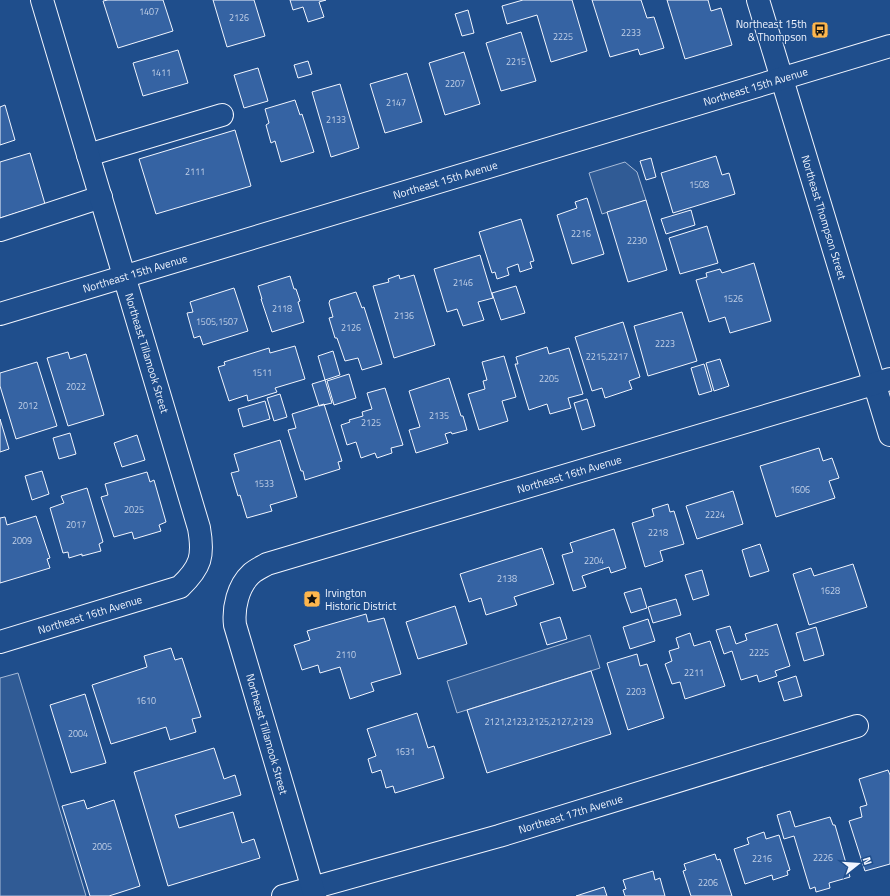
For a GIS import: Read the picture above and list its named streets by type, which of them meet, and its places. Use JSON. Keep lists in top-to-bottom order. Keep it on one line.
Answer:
{"streets":{"street":["Northeast 15th Avenue","Northeast Thompson Street","Northeast Tillamook Street","Northeast 16th Avenue","Northeast 17th Avenue"]},"crossings":[["Northeast 15th Avenue","Northeast Thompson Street"],["Northeast 15th Avenue","Northeast Tillamook Street"],["Northeast Thompson Street","Northeast 16th Avenue"],["Northeast Tillamook Street","Northeast 16th Avenue"],["Northeast Tillamook Street","Northeast 17th Avenue"]],"places":{"bus stop":["Northeast 15th & Thompson"],"place":["Irvington Historic District"]},"house_numbers":["1407","2126","2233","2225","2215","1411","2207","2147","2133","2111","1508","2216","2230","2146","1526","2118","2136","1505,1507","2126","2223","2215,2217","1511","2205","2022","2012","2135","2125","1533","1606","2025","2224","2017","2218","2009","2204","2138","1628","2225","2110","2211","2203","1610","2121,2123,2125,2127,2129","2004","1631","2005","2226","2216","2206"],"north":"right"}
